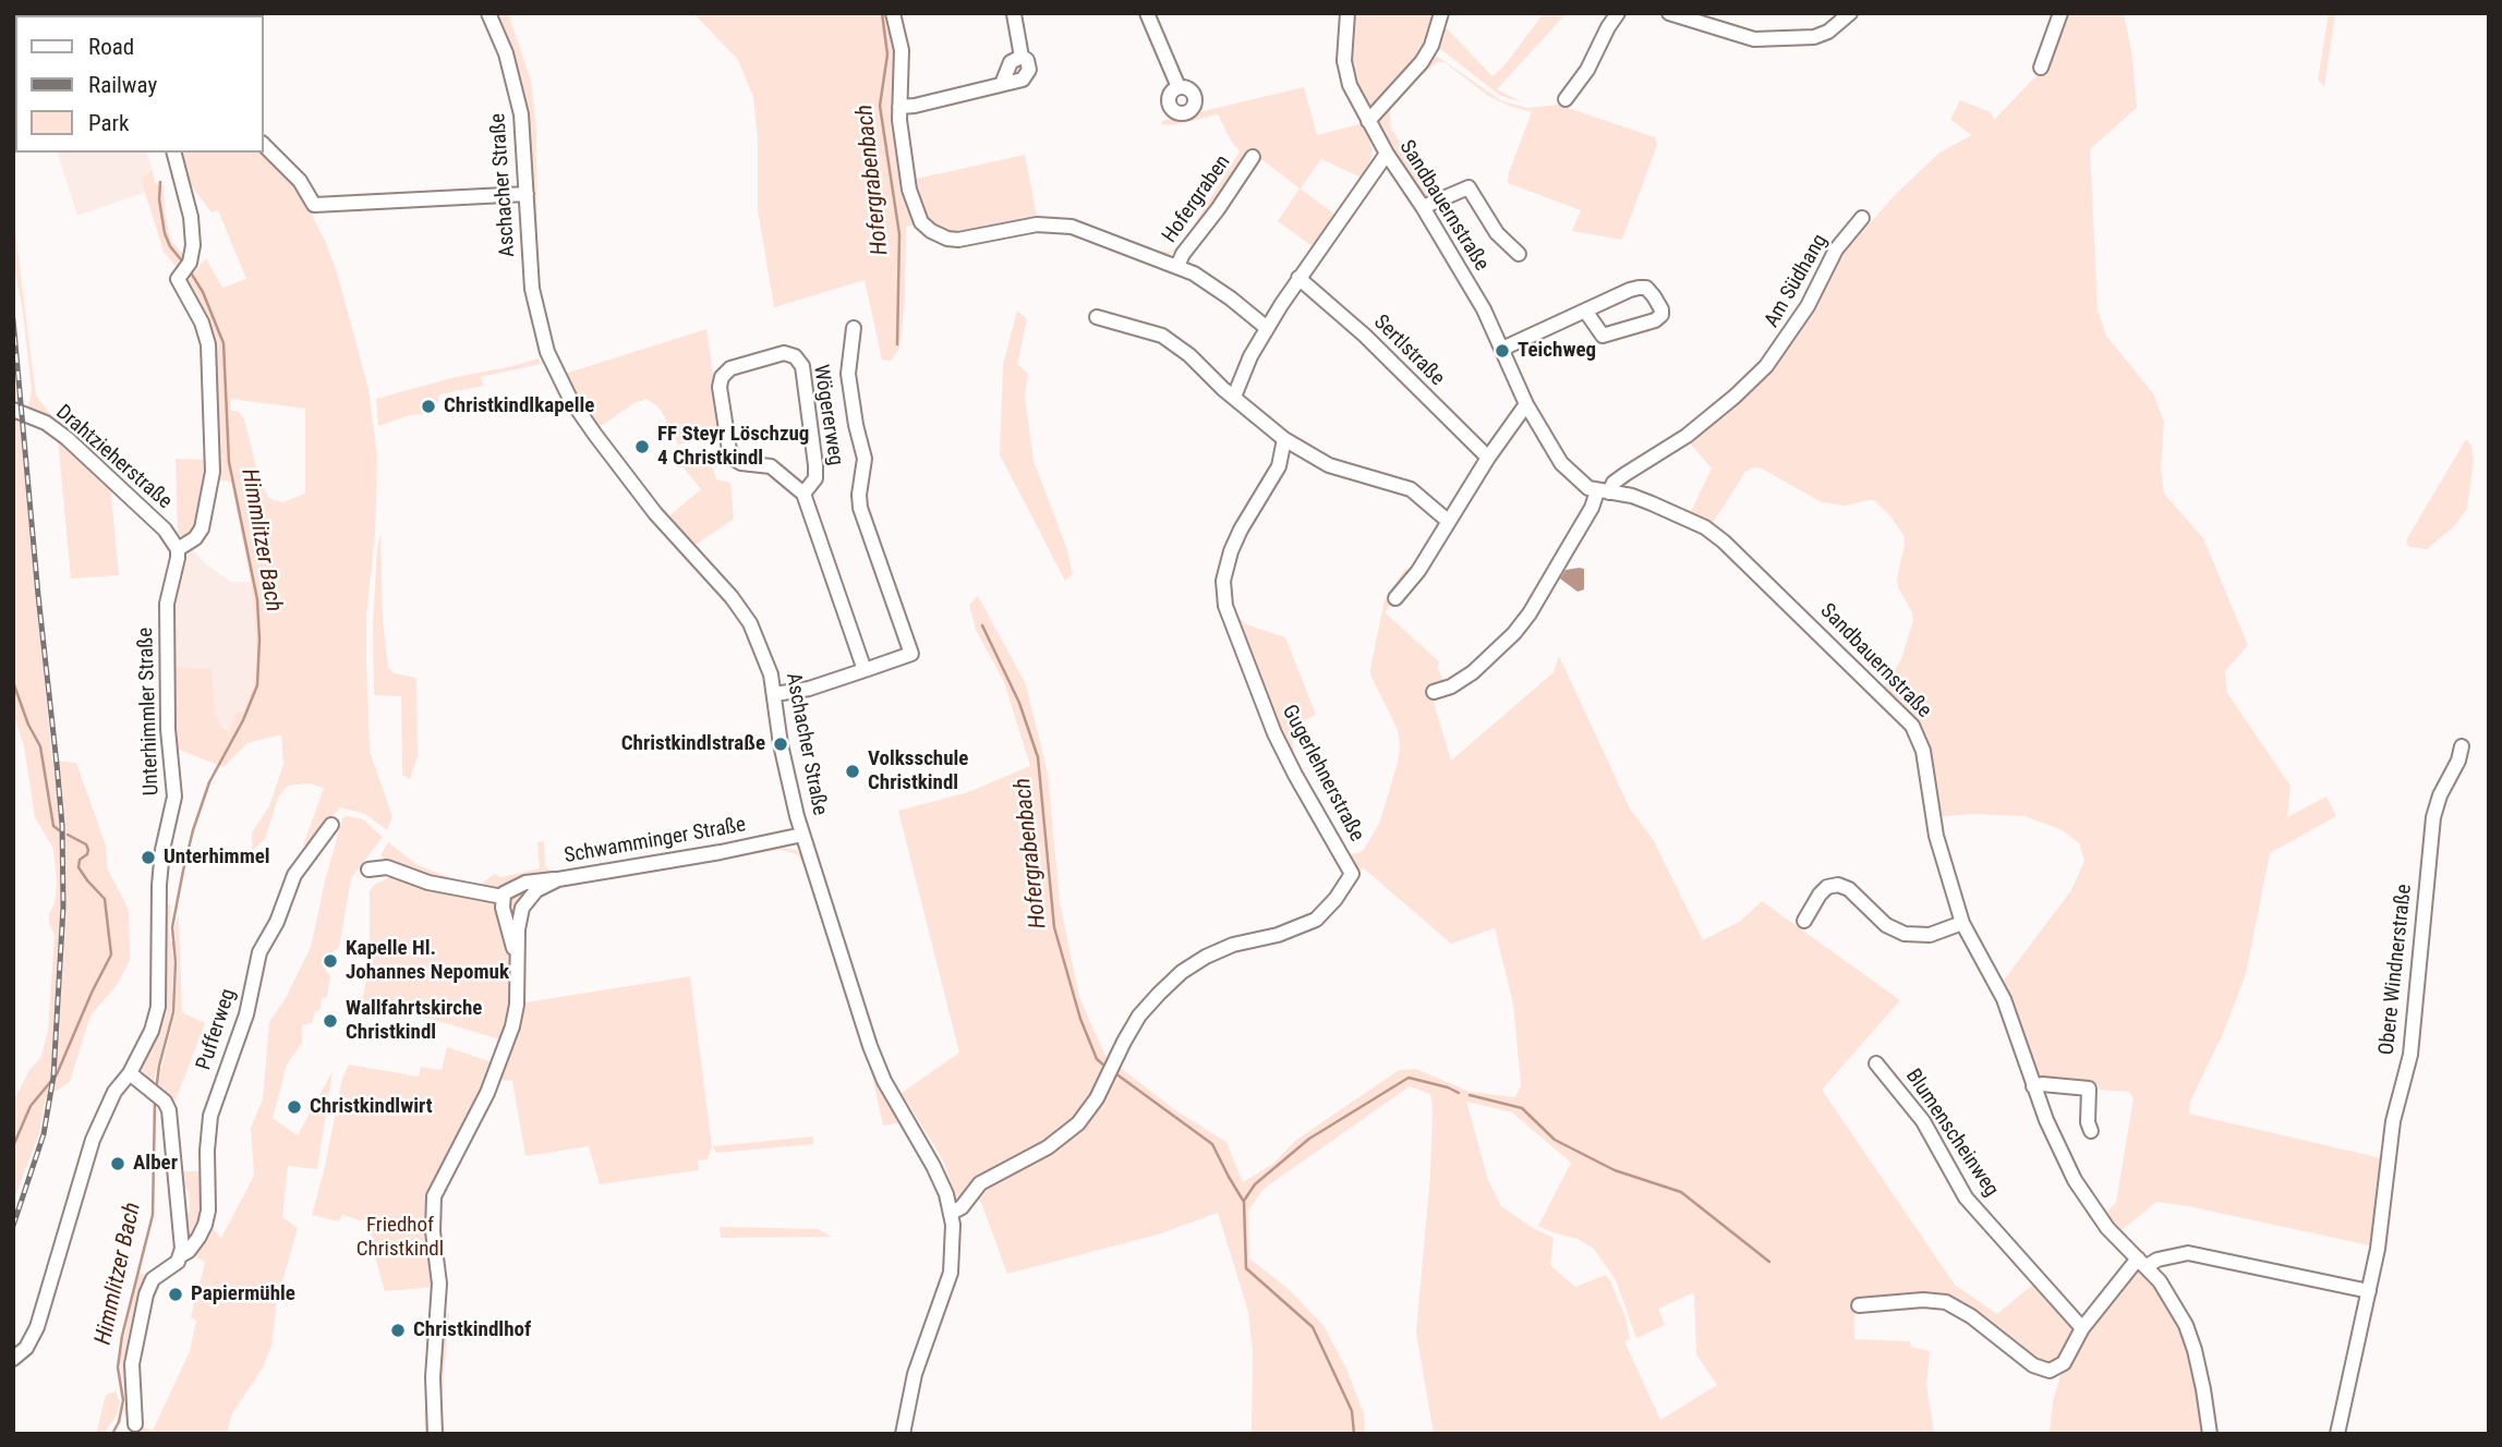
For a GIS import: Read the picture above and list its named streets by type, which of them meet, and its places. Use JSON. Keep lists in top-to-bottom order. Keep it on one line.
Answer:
{"streets":{"street":["Aschacher Straße","Hofergraben","Sandbauernstraße","Am Südhang","Sertlstraße","Wögererweg","Drahtzieherstraße","Unterhimmler Straße","Gugerlehnerstraße","Schwamminger Straße","Obere Windnerstraße","Pufferweg","Blumenscheinweg"]},"crossings":[["Aschacher Straße","Wögererweg"],["Aschacher Straße","Gugerlehnerstraße"],["Aschacher Straße","Schwamminger Straße"],["Sandbauernstraße","Am Südhang"],["Drahtzieherstraße","Unterhimmler Straße"]],"water":["Hofergrabenbach","Himmlitzer Bach"],"parks":["Friedhof Christkindl"],"places":["Teichweg","Christkindlkapelle","FF Steyr Löschzug 4 Christkindl","Christkindlstraße","Volksschule Christkindl","Unterhimmel","Kapelle Hl. Johannes Nepomuk","Wallfahrtskirche Christkindl","Christkindlwirt","Alber","Papiermühle","Christkindlhof"],"legend":["Road","Railway","Park"]}
